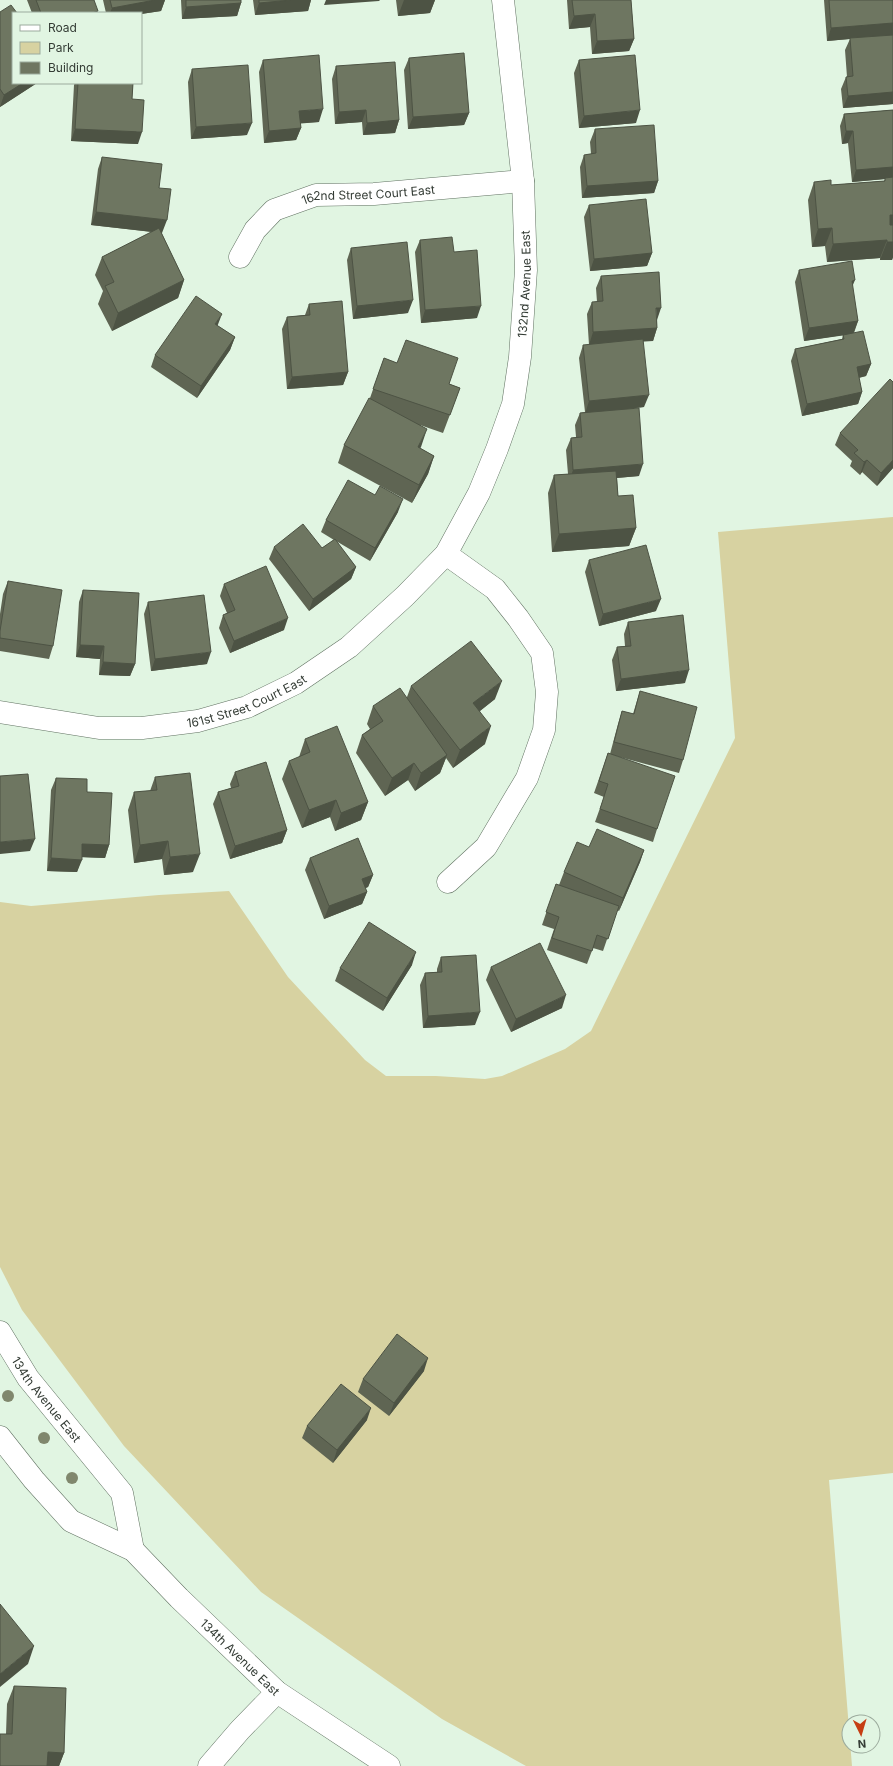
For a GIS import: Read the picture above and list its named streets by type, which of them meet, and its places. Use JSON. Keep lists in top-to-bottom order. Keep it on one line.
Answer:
{"streets":{"street":["162nd Street Court East","132nd Avenue East","161st Street Court East","134th Avenue East"]},"crossings":[["162nd Street Court East","132nd Avenue East"],["132nd Avenue East","161st Street Court East"]],"legend":["Road","Park","Building"],"north":"bottom"}
